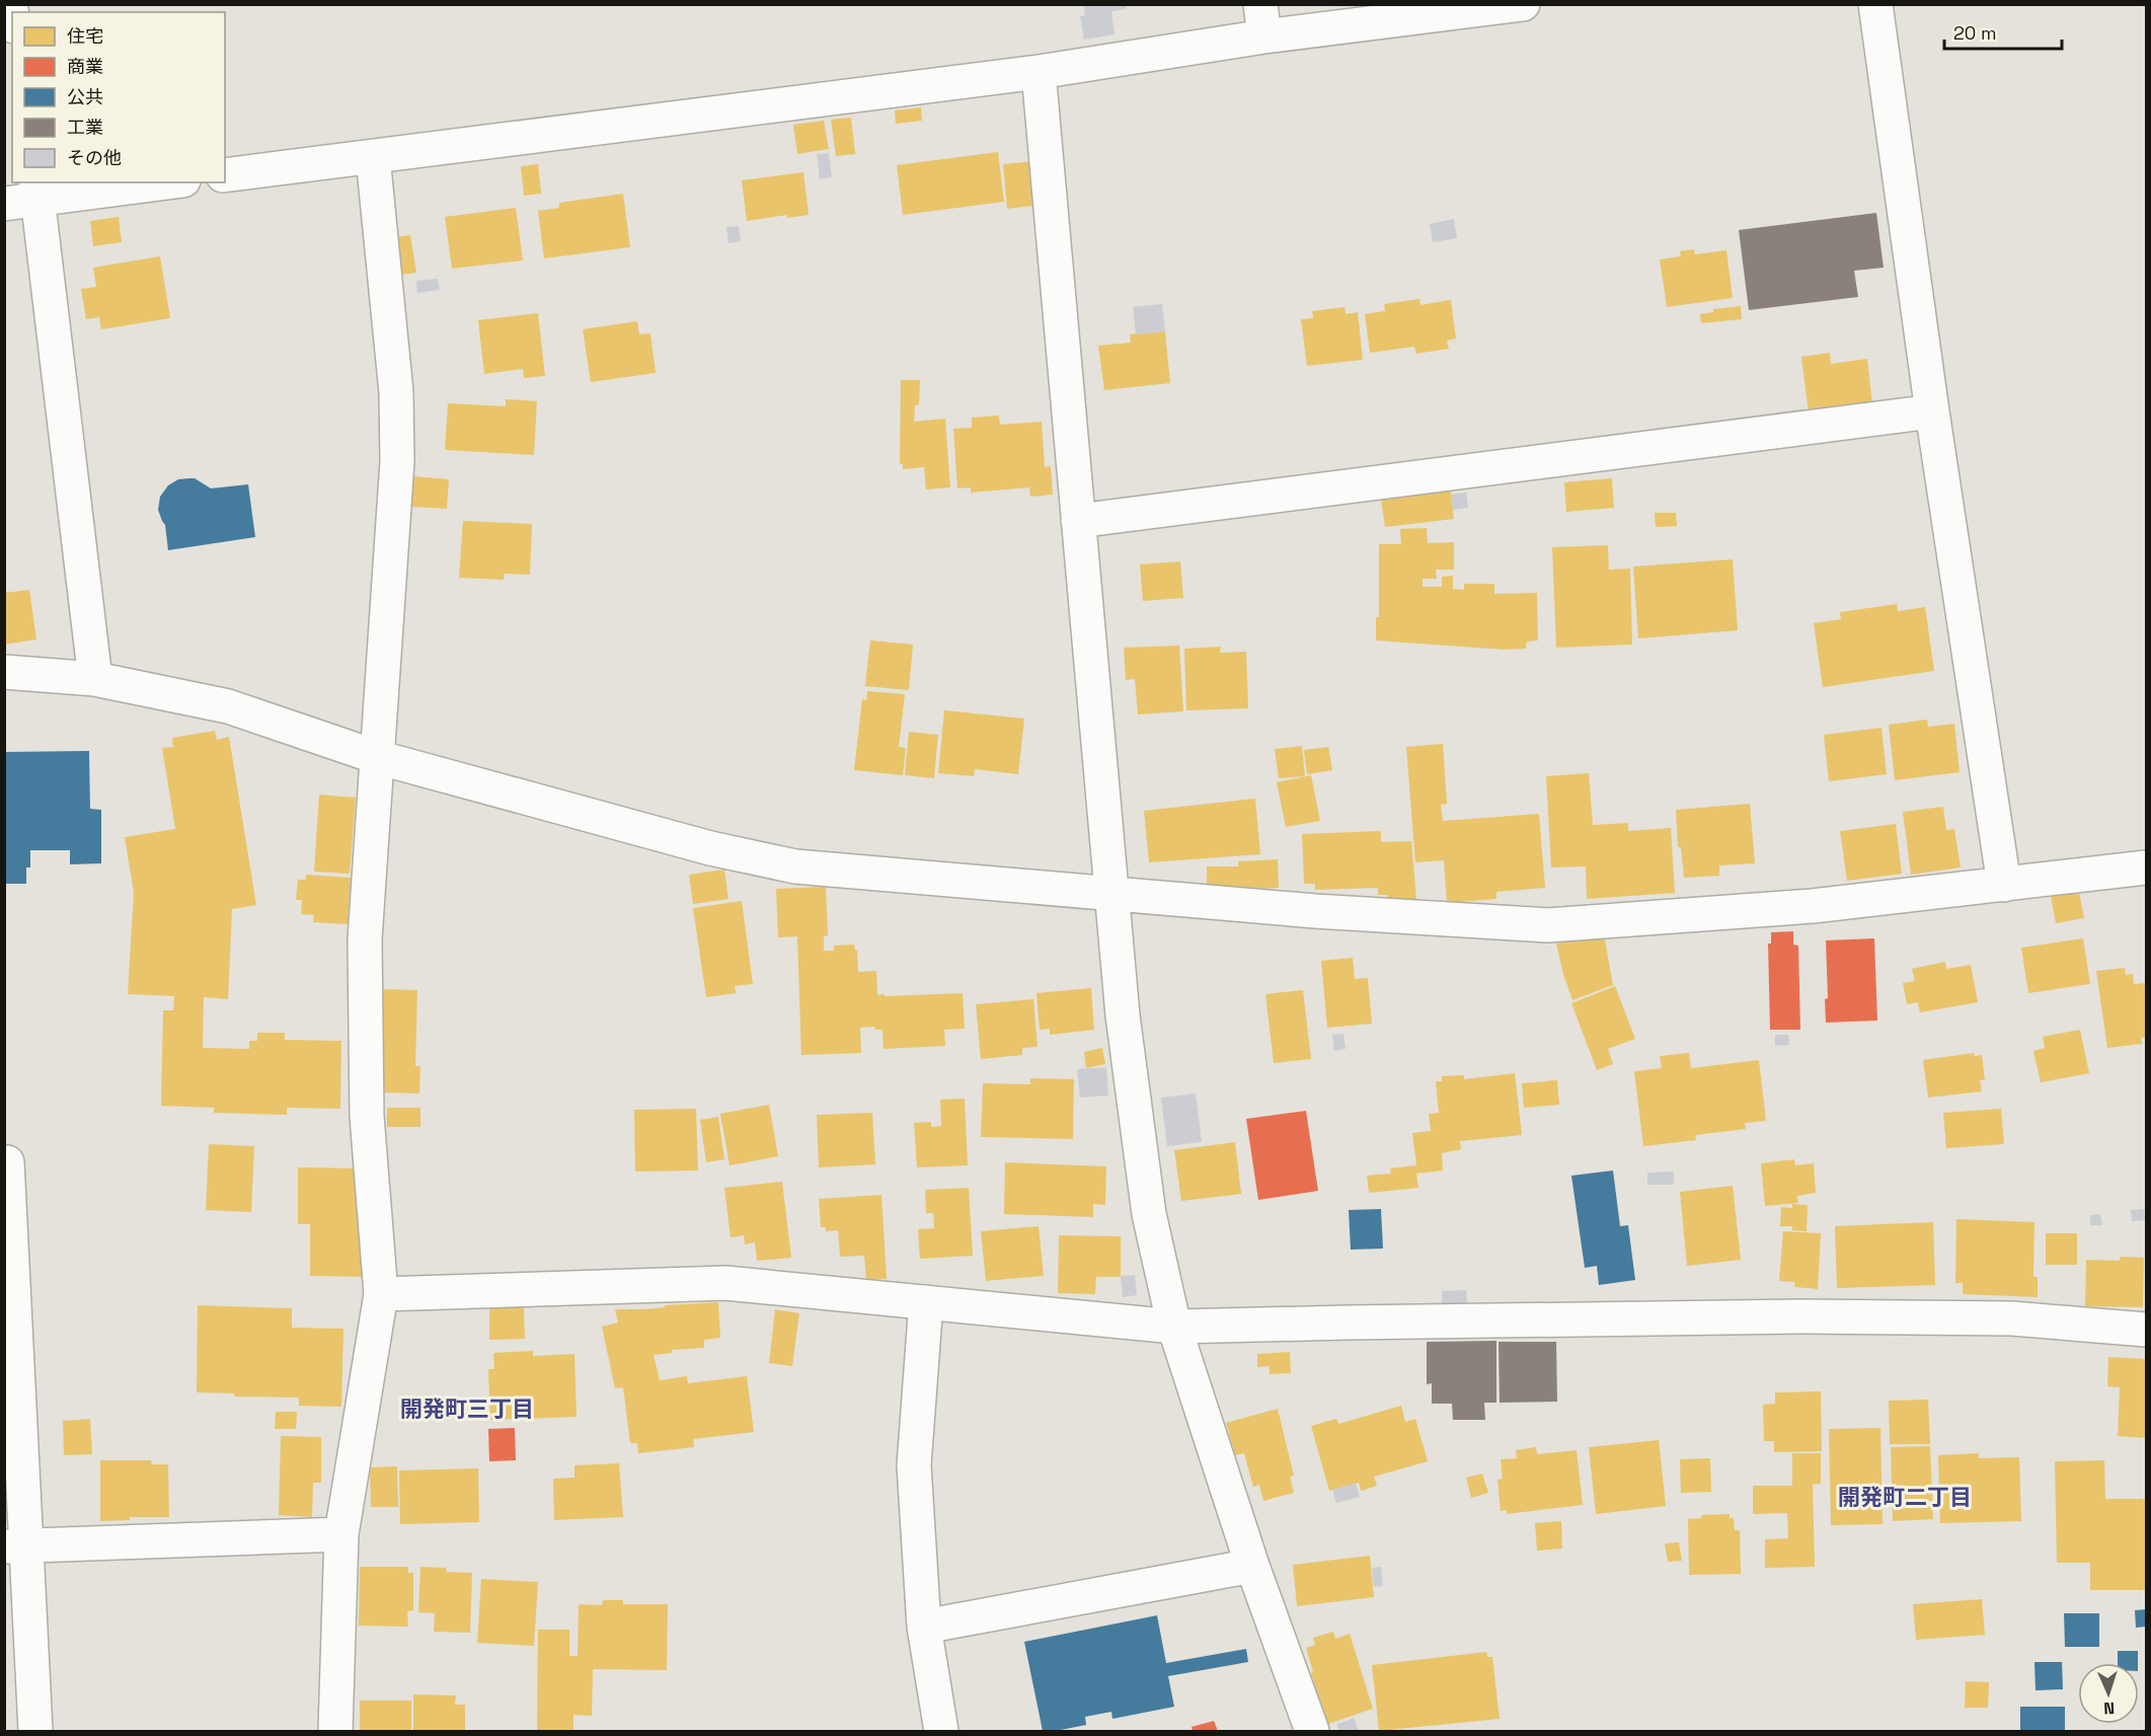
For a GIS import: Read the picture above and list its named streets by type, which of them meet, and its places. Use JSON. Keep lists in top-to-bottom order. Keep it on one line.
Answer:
{"districts":["開発町三丁目","開発町二丁目"],"legend":["住宅","商業","公共","工業","その他"],"scale_bar":"20 m","north":"bottom"}
